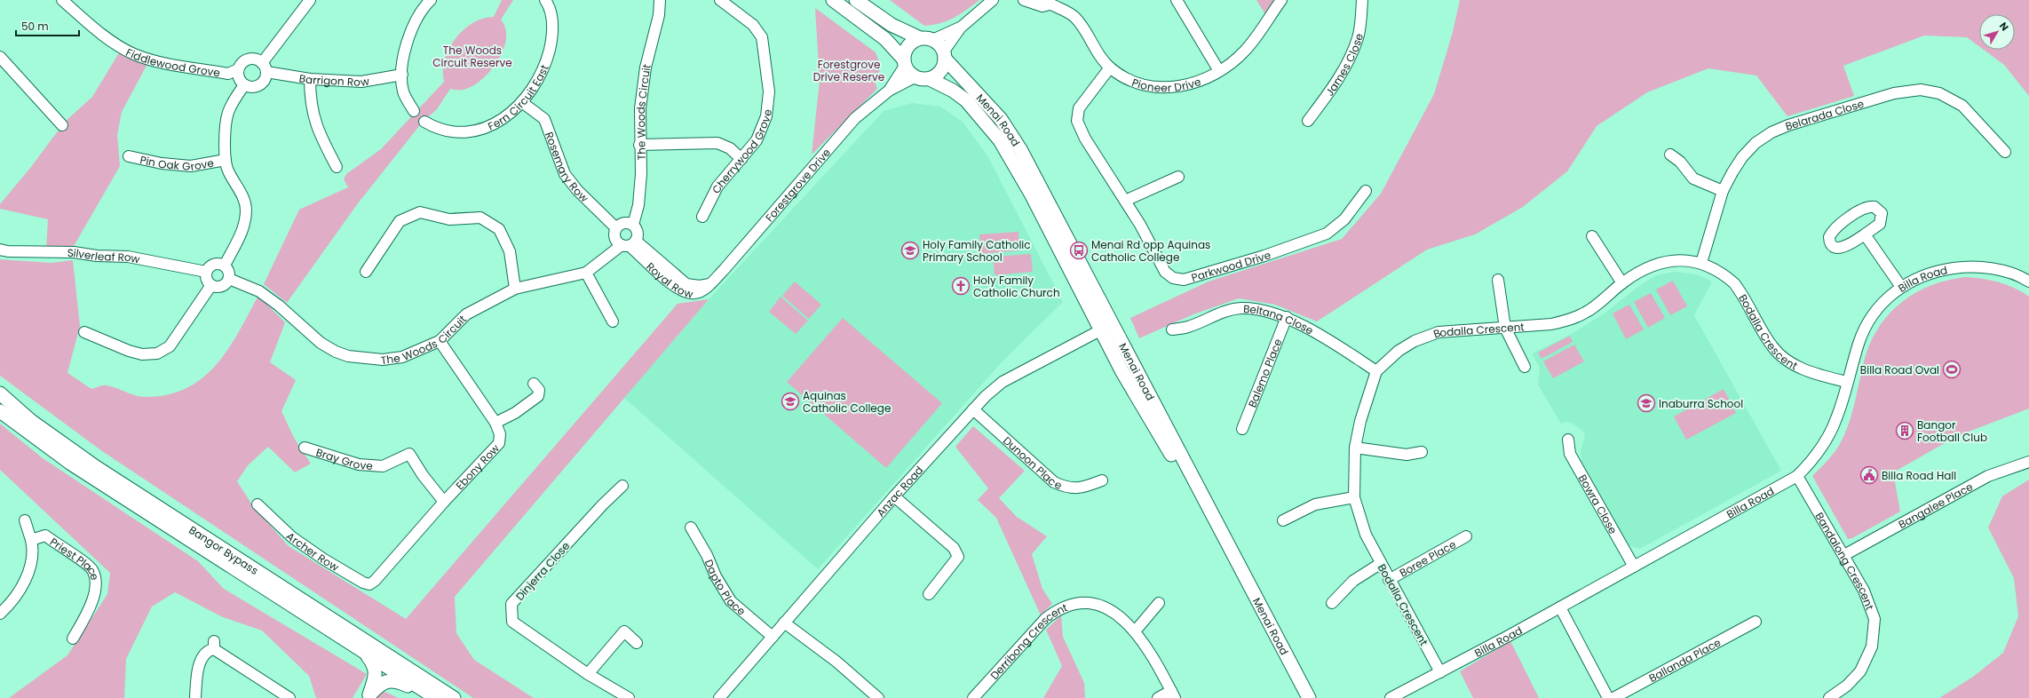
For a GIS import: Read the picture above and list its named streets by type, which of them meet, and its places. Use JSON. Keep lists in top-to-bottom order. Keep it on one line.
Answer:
{"streets":{"main road":["Menai Road","Anzac Road","Bangor Bypass"],"street":["Fiddlewood Grove","James Close","Barrigon Row","Pioneer Drive","Fern Circuit East","The Woods Circuit","Belarada Close","Cherrywood Grove","Pin Oak Grove","Rosemary Row","Forestgrove Drive","Silverleaf Row","Parkwood Drive","Royal Row","Billa Road","Beltana Close","Bodalla Crescent","Balemo Place","Bray Grove","Dunoon Place","Ebony Row","Bowra Close","Bangalee Place","Archer Row","Boree Place","Priest Place","Bandalong Crescent","Dinjerra Close","Dapto Place","Derribong Crescent","Ballanda Place"]},"crossings":[["Fiddlewood Grove","Barrigon Row"],["Pioneer Drive","Parkwood Drive"],["Fern Circuit East","Rosemary Row"],["The Woods Circuit","Rosemary Row"],["The Woods Circuit","Silverleaf Row"],["The Woods Circuit","Royal Row"],["The Woods Circuit","Ebony Row"],["Belarada Close","Bodalla Crescent"],["Menai Road","Anzac Road"],["Rosemary Row","Royal Row"],["Forestgrove Drive","Royal Row"],["Billa Road","Bodalla Crescent"],["Billa Road","Bowra Close"],["Billa Road","Bandalong Crescent"],["Beltana Close","Bodalla Crescent"],["Beltana Close","Balemo Place"],["Bodalla Crescent","Boree Place"],["Bray Grove","Ebony Row"],["Dunoon Place","Anzac Road"],["Ebony Row","Archer Row"],["Anzac Road","Dapto Place"],["Bangalee Place","Bandalong Crescent"]],"parks":["The Woods Circuit Reserve","Forestgrove Drive Reserve"],"places":{"school or university":["Holy Family Catholic Primary School","Aquinas Catholic College","Inaburra School"],"bus stop":["Menai Rd opp Aquinas Catholic College"],"church":["Holy Family Catholic Church"],"sports":["Billa Road Oval"],"building":["Bangor Football Club"],"public building":["Billa Road Hall"]},"scale_bar":"50 m","north":"top right"}
